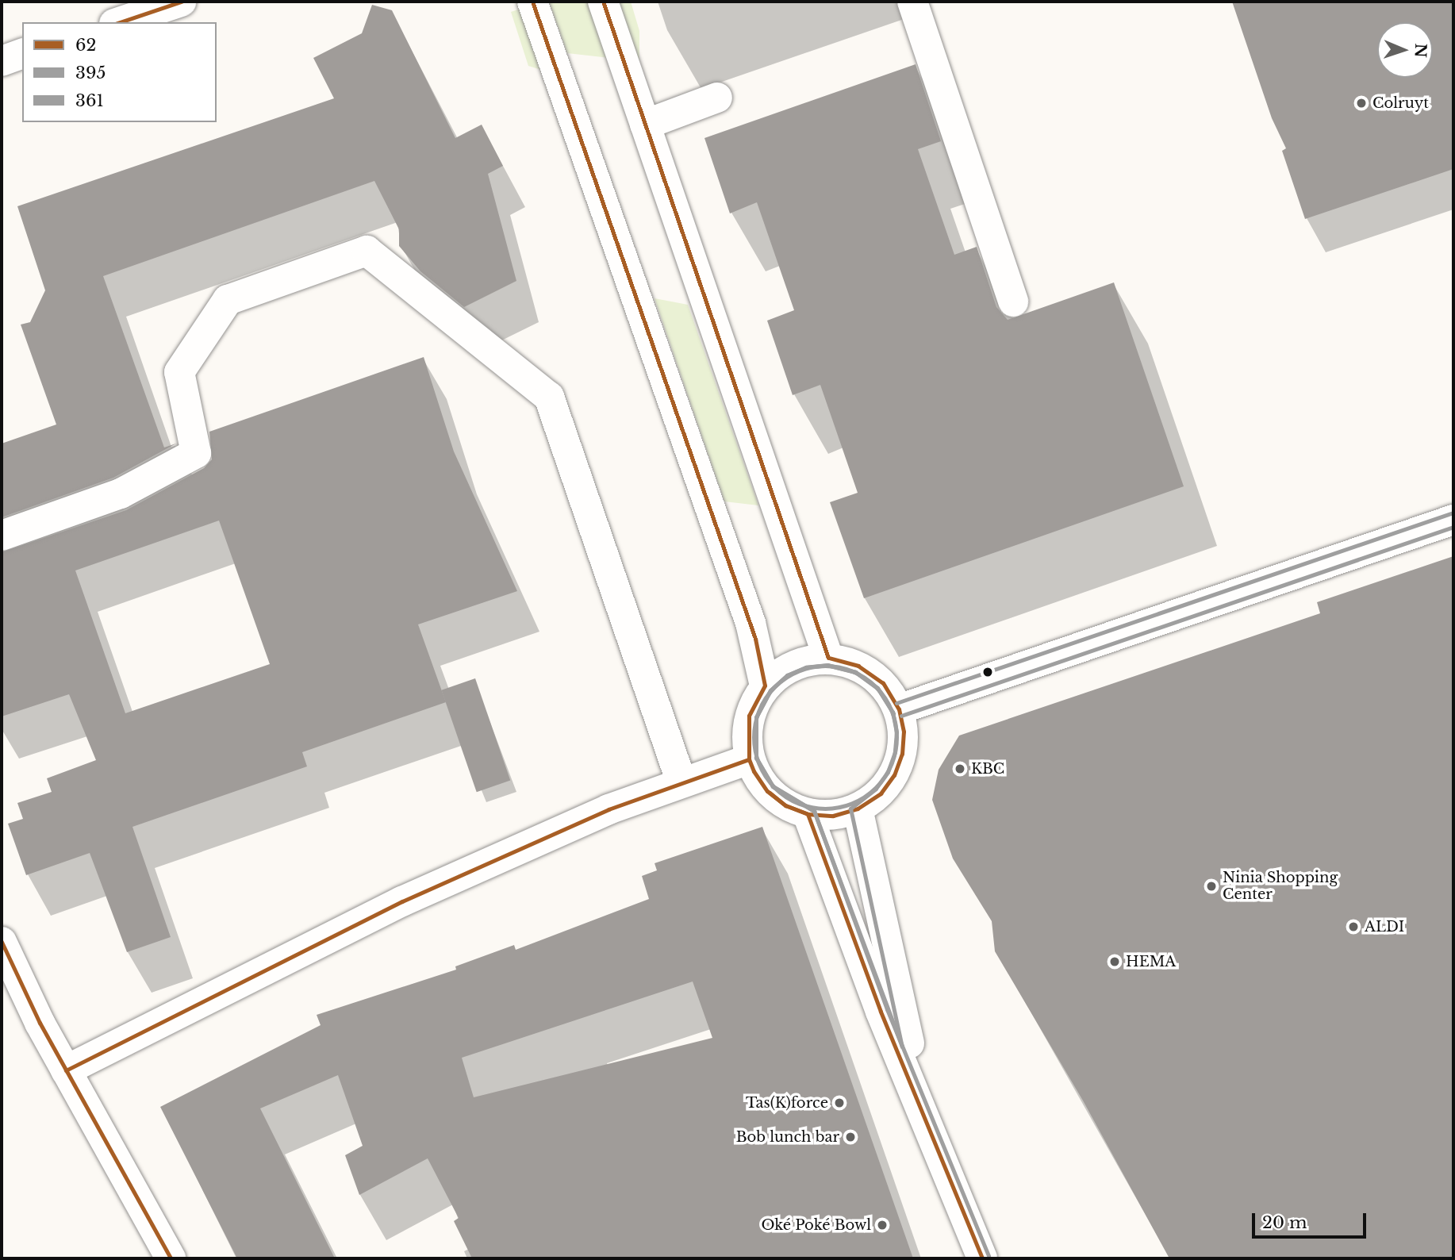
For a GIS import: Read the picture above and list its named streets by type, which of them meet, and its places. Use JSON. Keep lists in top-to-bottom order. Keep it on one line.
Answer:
{"places":["Colruyt","KBC","Ninia Shopping Center","ALDI","HEMA","Tas(K)force","Bob lunch bar","Oké Poké Bowl"],"lines":["transit line 62","transit line 361","transit line 395"],"legend":["62","395","361"],"scale_bar":"20 m","north":"right"}
